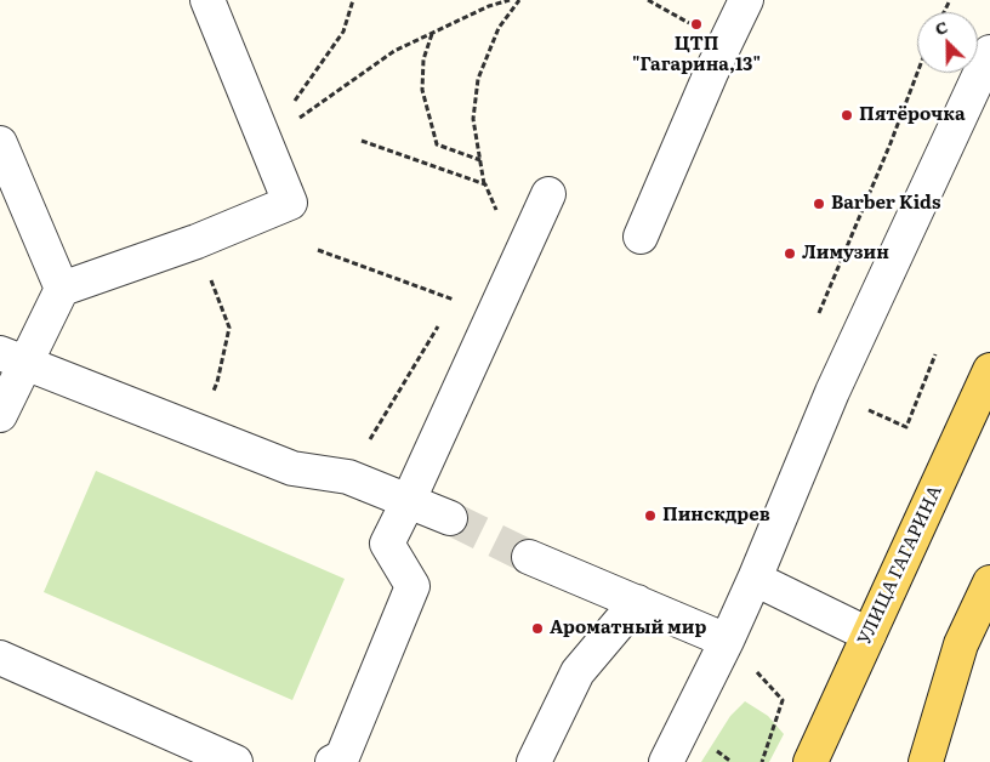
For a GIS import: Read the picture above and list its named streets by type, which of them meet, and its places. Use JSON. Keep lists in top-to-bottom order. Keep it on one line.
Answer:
{"streets":{"main road":["УЛИЦА ГАГАРИНА"]},"places":["ЦТП \"Гагарина,13\"","Пятёрочка","Barber Kids","Лимузин","Пинскдрев","Ароматный мир"],"north":"top left"}
